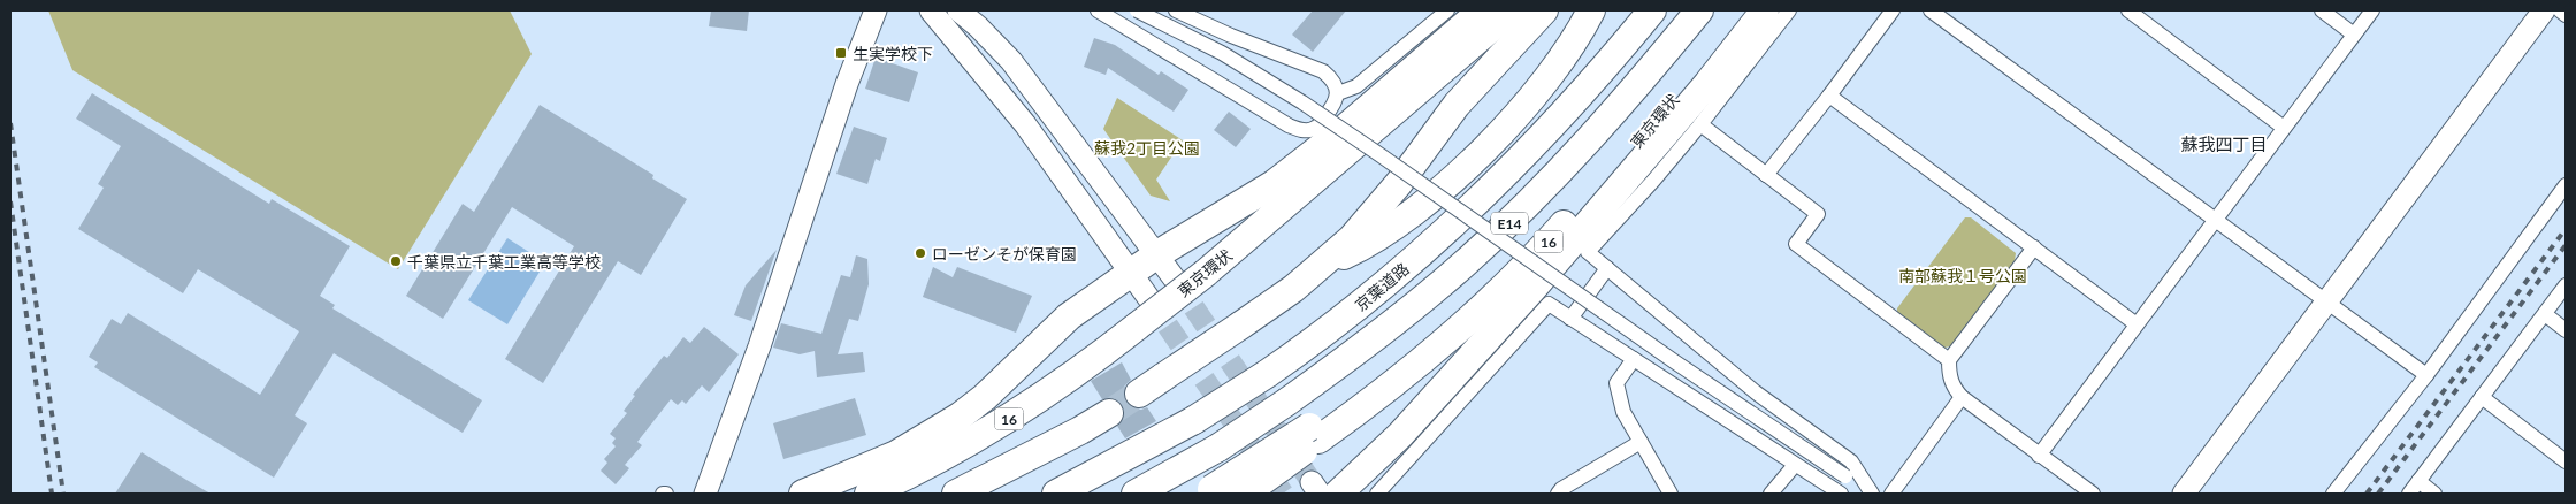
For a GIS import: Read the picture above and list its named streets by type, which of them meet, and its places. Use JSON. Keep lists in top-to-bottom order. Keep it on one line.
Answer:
{"streets":{"highway":["東京環状","E14","16","京葉道路"]},"districts":["蘇我四丁目"],"parks":["蘇我2丁目公園","南部蘇我１号公園"],"places":{"transit":["生実学校下"],"other":["ローゼンそが保育園","千葉県立千葉工業高等学校"]}}
